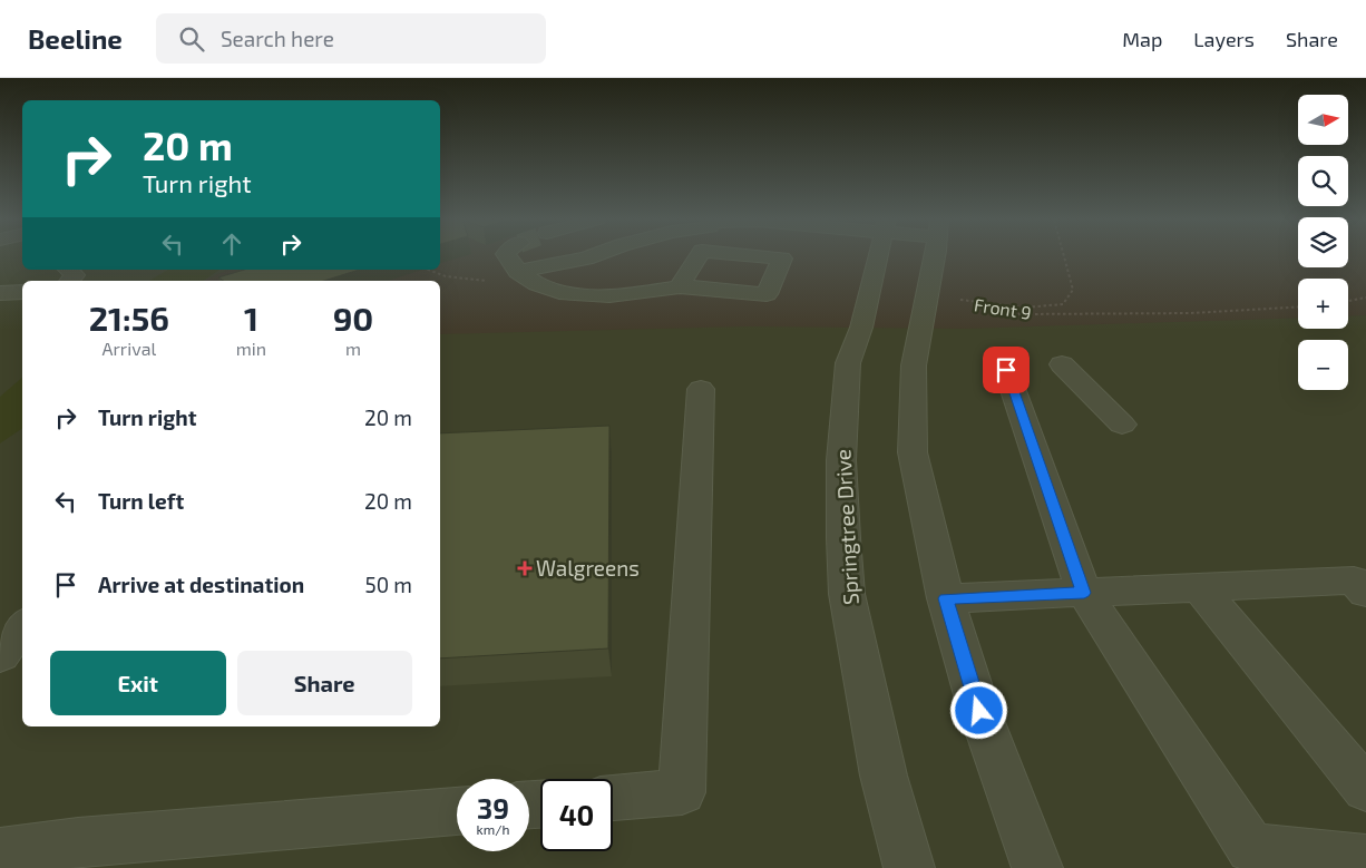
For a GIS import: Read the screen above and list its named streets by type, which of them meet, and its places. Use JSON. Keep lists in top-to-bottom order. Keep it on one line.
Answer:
{"streets":{"street":["Springtree Drive"],"path":["Front 9"]},"places":{"health":["Walgreens"]},"north":"right","page":{"header":"Beeline","search":"Search here","nav":["Map","Layers","Share"],"map_buttons":["+","−"],"turn":["20 m","Turn right"],"eta":["21:56","Arrival","1","min","90","m"],"list":[{"name":"Turn right","value":"20 m"},{"name":"Turn left","value":"20 m"},{"name":"Arrive at destination","value":"50 m"}],"buttons":["Exit","Share"],"speed":"39 km/h","limit":"40"}}
